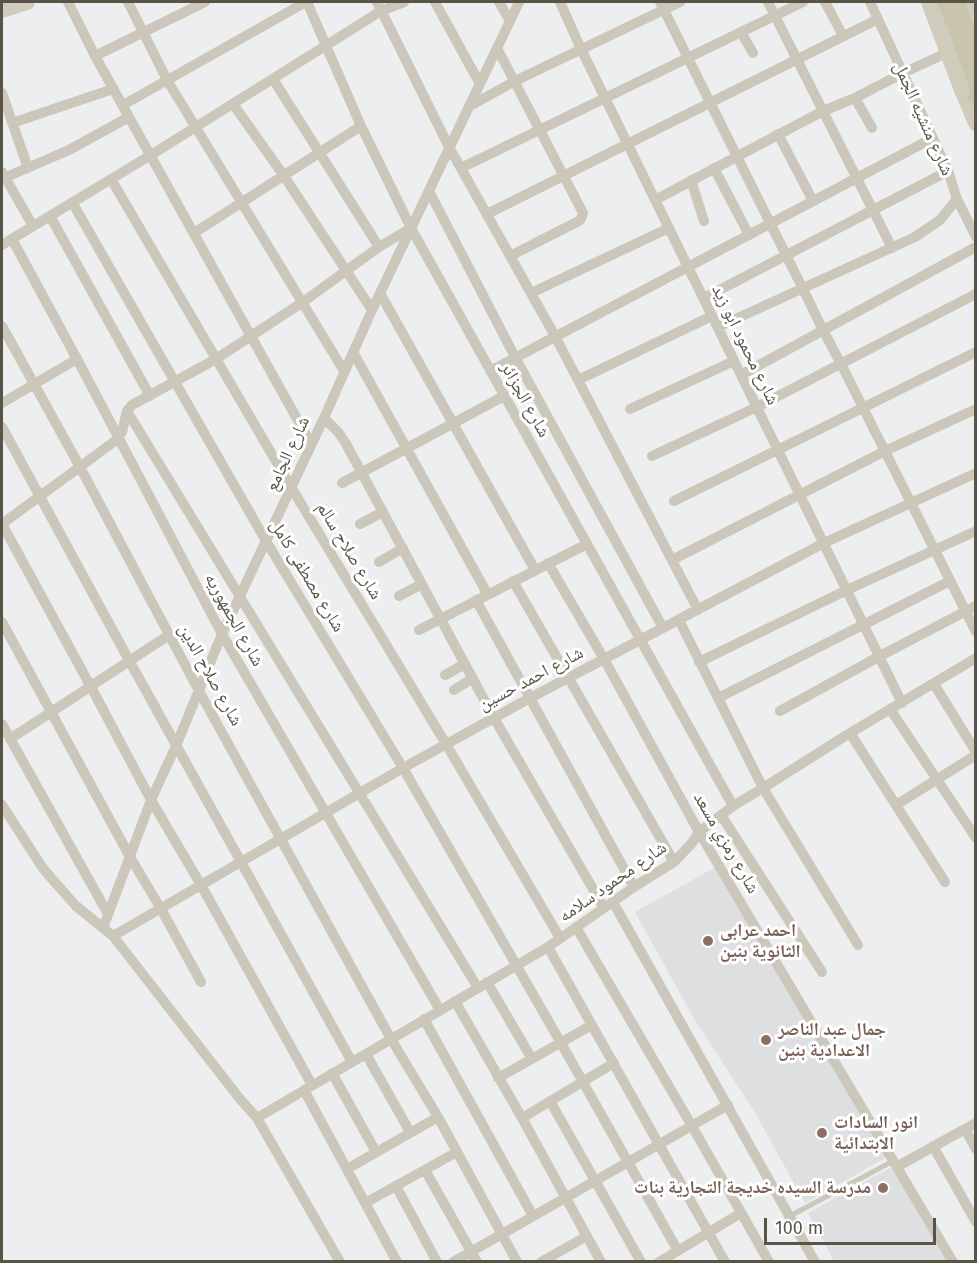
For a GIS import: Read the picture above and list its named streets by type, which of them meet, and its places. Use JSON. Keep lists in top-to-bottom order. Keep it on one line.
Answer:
{"streets":{"street":["شارع منشيه الجمل","شارع محمود ابو زيد","شارع الجزائر","شارع الجامع","شارع صلاح سالم","شارع مصطفى كامل","شارع الجمهوريه","شارع صلاح الدين","شارع احمد حسين","شارع رمزي مسعد","شارع محمود سلامه"]},"crossings":[["شارع محمود ابو زيد","شارع احمد حسين"],["شارع محمود ابو زيد","شارع محمود سلامه"],["شارع الجزائر","شارع الجامع"],["شارع الجزائر","شارع احمد حسين"],["شارع الجزائر","شارع محمود سلامه"],["شارع الجامع","شارع صلاح سالم"],["شارع الجامع","شارع مصطفى كامل"],["شارع الجامع","شارع الجمهوريه"],["شارع الجامع","شارع صلاح الدين"],["شارع صلاح سالم","شارع احمد حسين"],["شارع صلاح سالم","شارع محمود سلامه"],["شارع مصطفى كامل","شارع احمد حسين"],["شارع مصطفى كامل","شارع محمود سلامه"],["شارع الجمهوريه","شارع احمد حسين"],["شارع الجمهوريه","شارع محمود سلامه"],["شارع صلاح الدين","شارع احمد حسين"],["شارع صلاح الدين","شارع محمود سلامه"],["شارع احمد حسين","شارع رمزي مسعد"],["شارع رمزي مسعد","شارع محمود سلامه"]],"places":["احمد عرابى الثانوية بنين","جمال عبد الناصر الاعدادية بنين","انور السادات الابتدائية","مدرسة السيده خديجة التجارية بنات"],"scale_bar":"100 m"}
